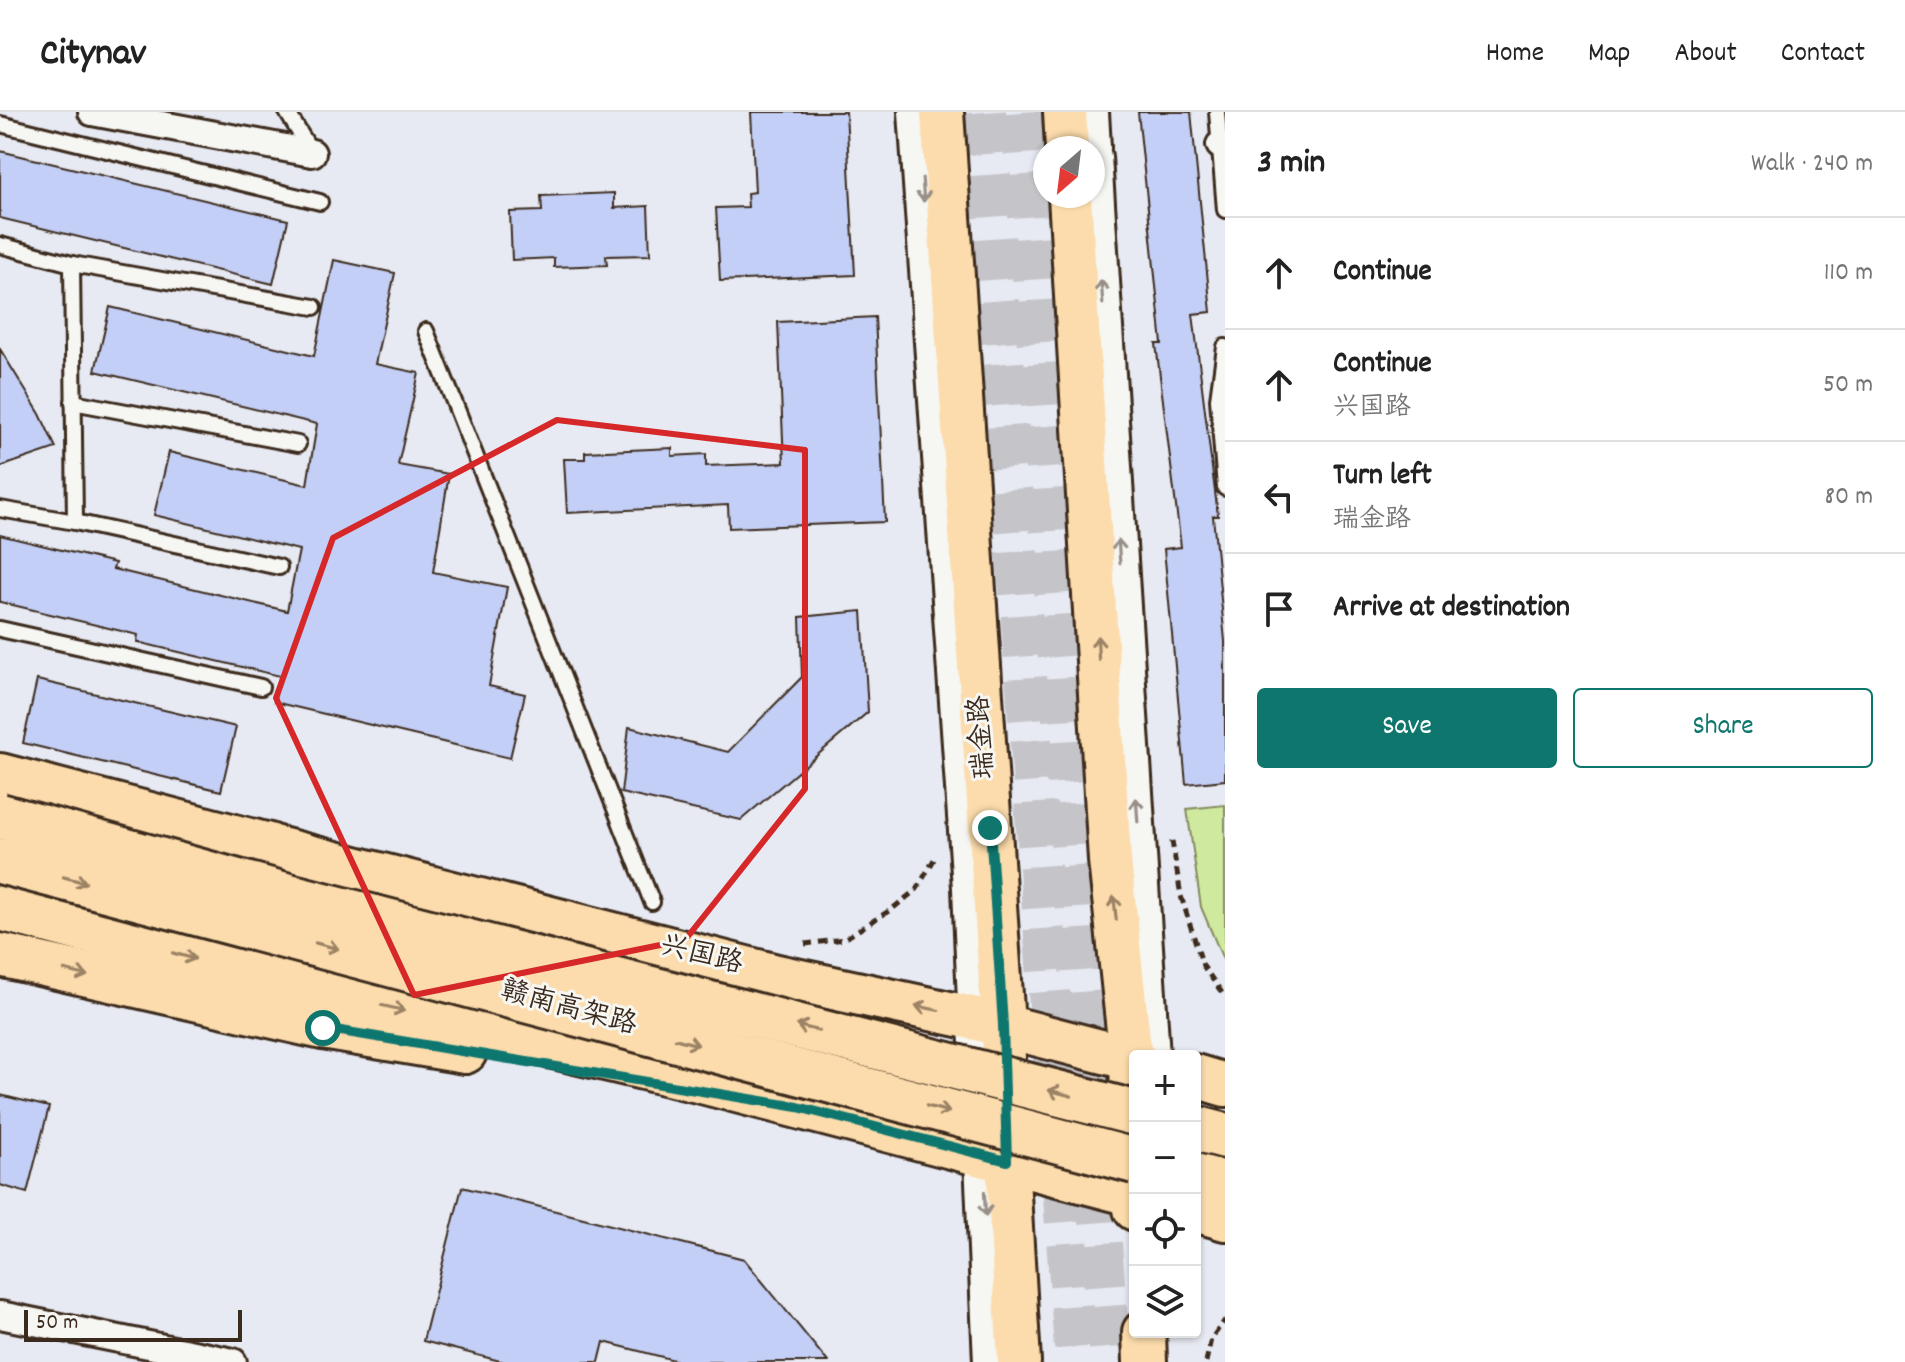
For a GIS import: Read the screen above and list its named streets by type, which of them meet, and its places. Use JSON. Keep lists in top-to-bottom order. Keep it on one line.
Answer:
{"streets":{"highway":["赣南高架路"],"main road":["瑞金路","兴国路"]},"crossings":[["瑞金路","兴国路"]],"scale_bar":"50 m","north":"bottom left","page":{"header":"Citynav","nav":["Home","Map","About","Contact"],"heading":["3 min","Walk · 240 m"],"list":[["Continue","110 m"],["Continue","兴国路","50 m"],["Turn left","瑞金路","80 m"],"Arrive at destination"],"buttons":["Save","Share"],"map_buttons":["+","−"],"scale":"50 m"}}
